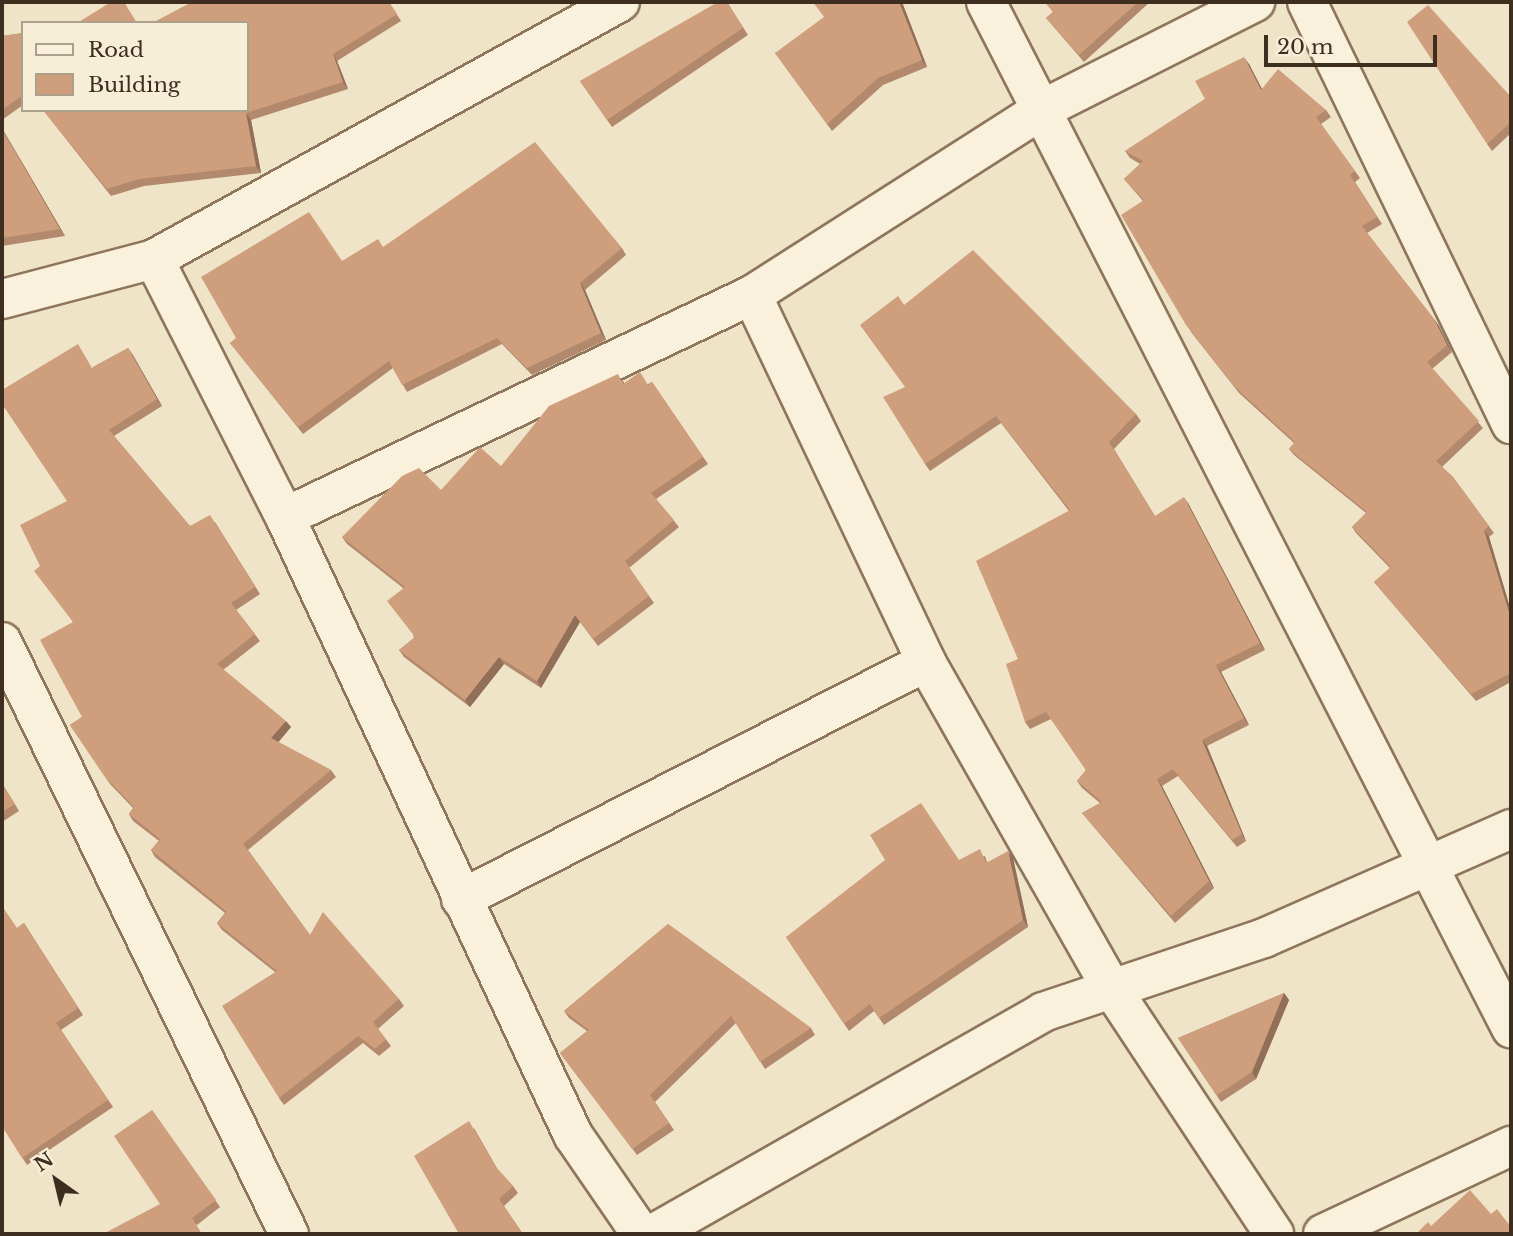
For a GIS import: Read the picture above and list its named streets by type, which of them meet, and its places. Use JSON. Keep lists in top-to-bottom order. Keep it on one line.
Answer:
{"legend":["Road","Building"],"scale_bar":"20 m","north":"top left"}
